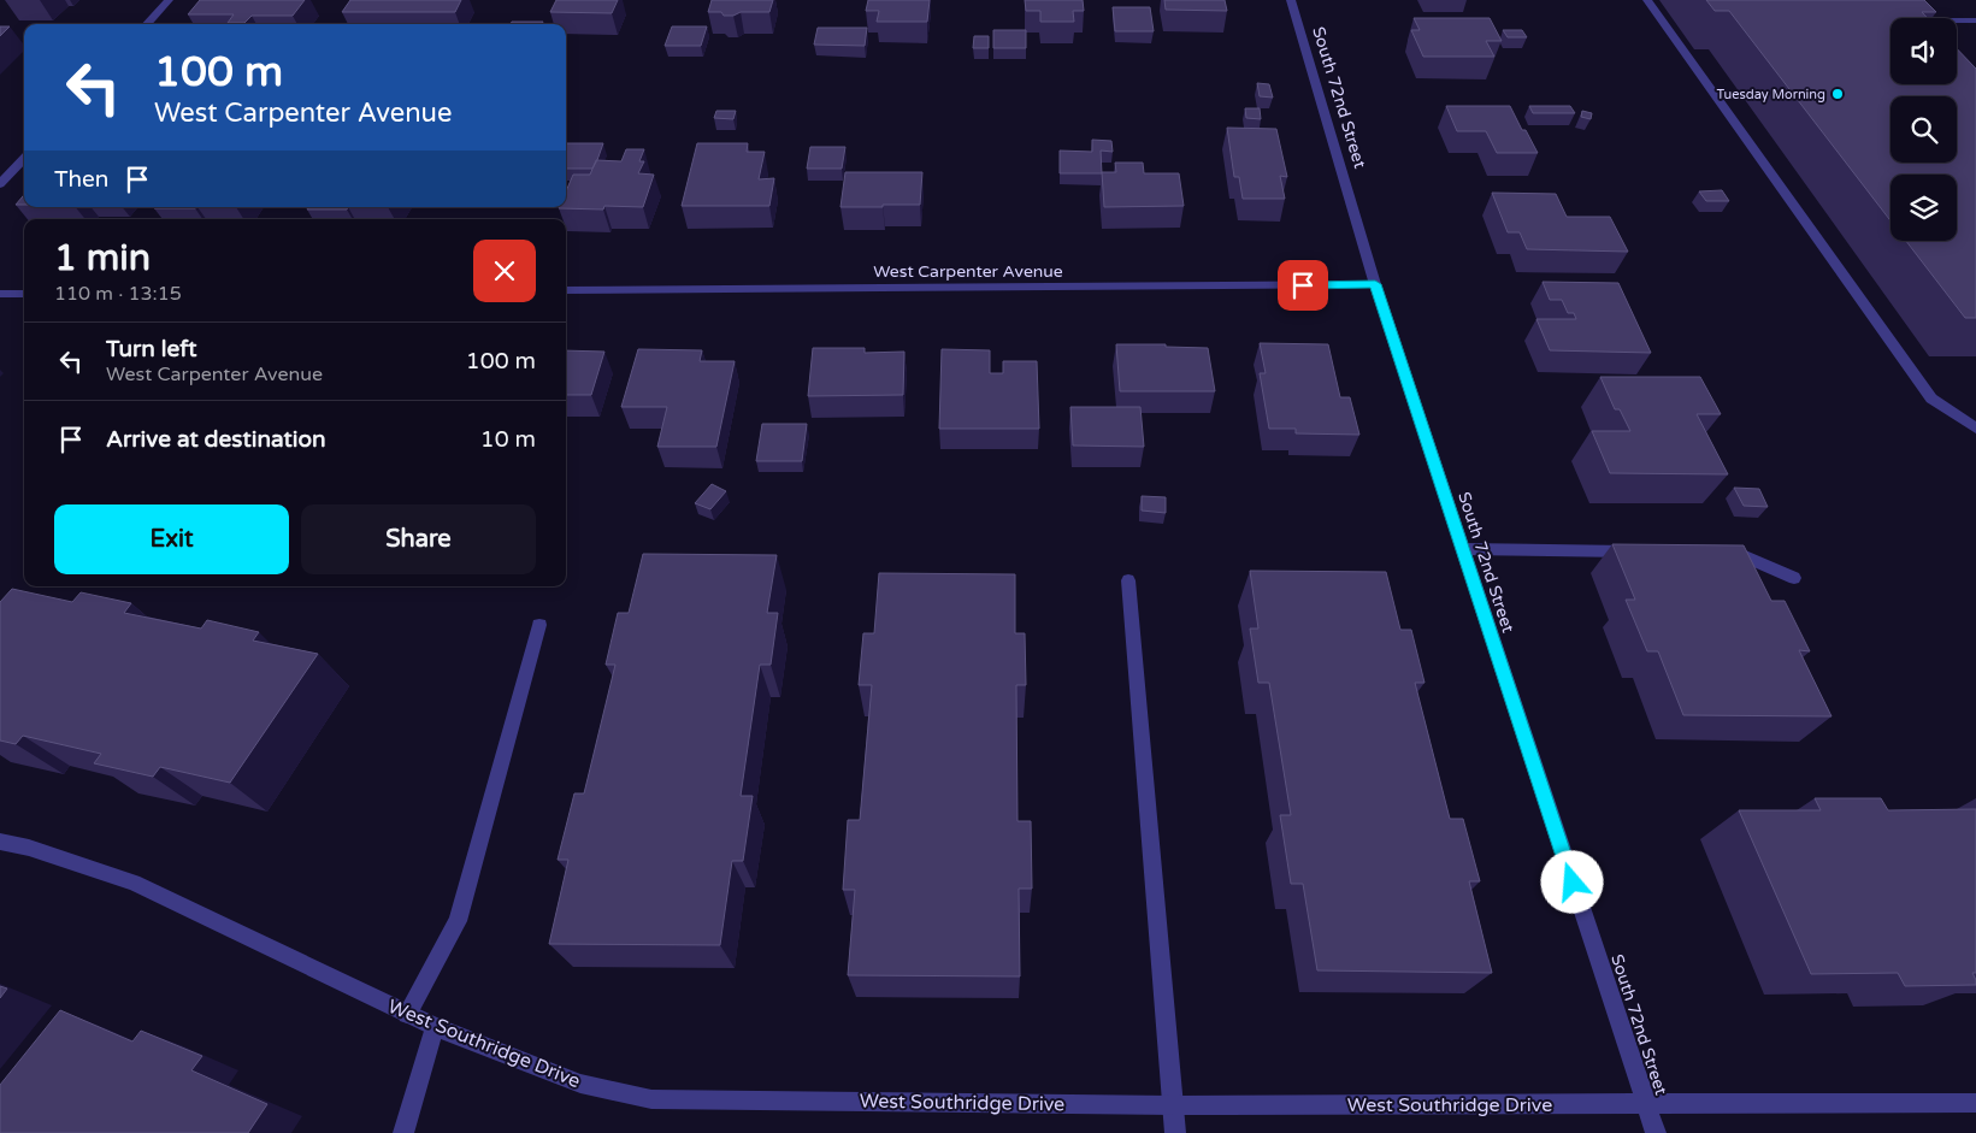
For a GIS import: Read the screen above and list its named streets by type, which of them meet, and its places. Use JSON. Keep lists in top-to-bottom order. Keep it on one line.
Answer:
{"streets":{"street":["South 72nd Street","West Carpenter Avenue","West Southridge Drive"]},"crossings":[["South 72nd Street","West Carpenter Avenue"],["South 72nd Street","West Southridge Drive"]],"places":["Tuesday Morning"],"page":{"turn":["100 m","West Carpenter Avenue"],"then":"Then","heading":["1 min","110 m · 13:15"],"list":[{"name":"Turn left","note":"West Carpenter Avenue","value":"100 m"},{"name":"Arrive at destination","value":"10 m"}],"buttons":["Exit","Share"]}}
